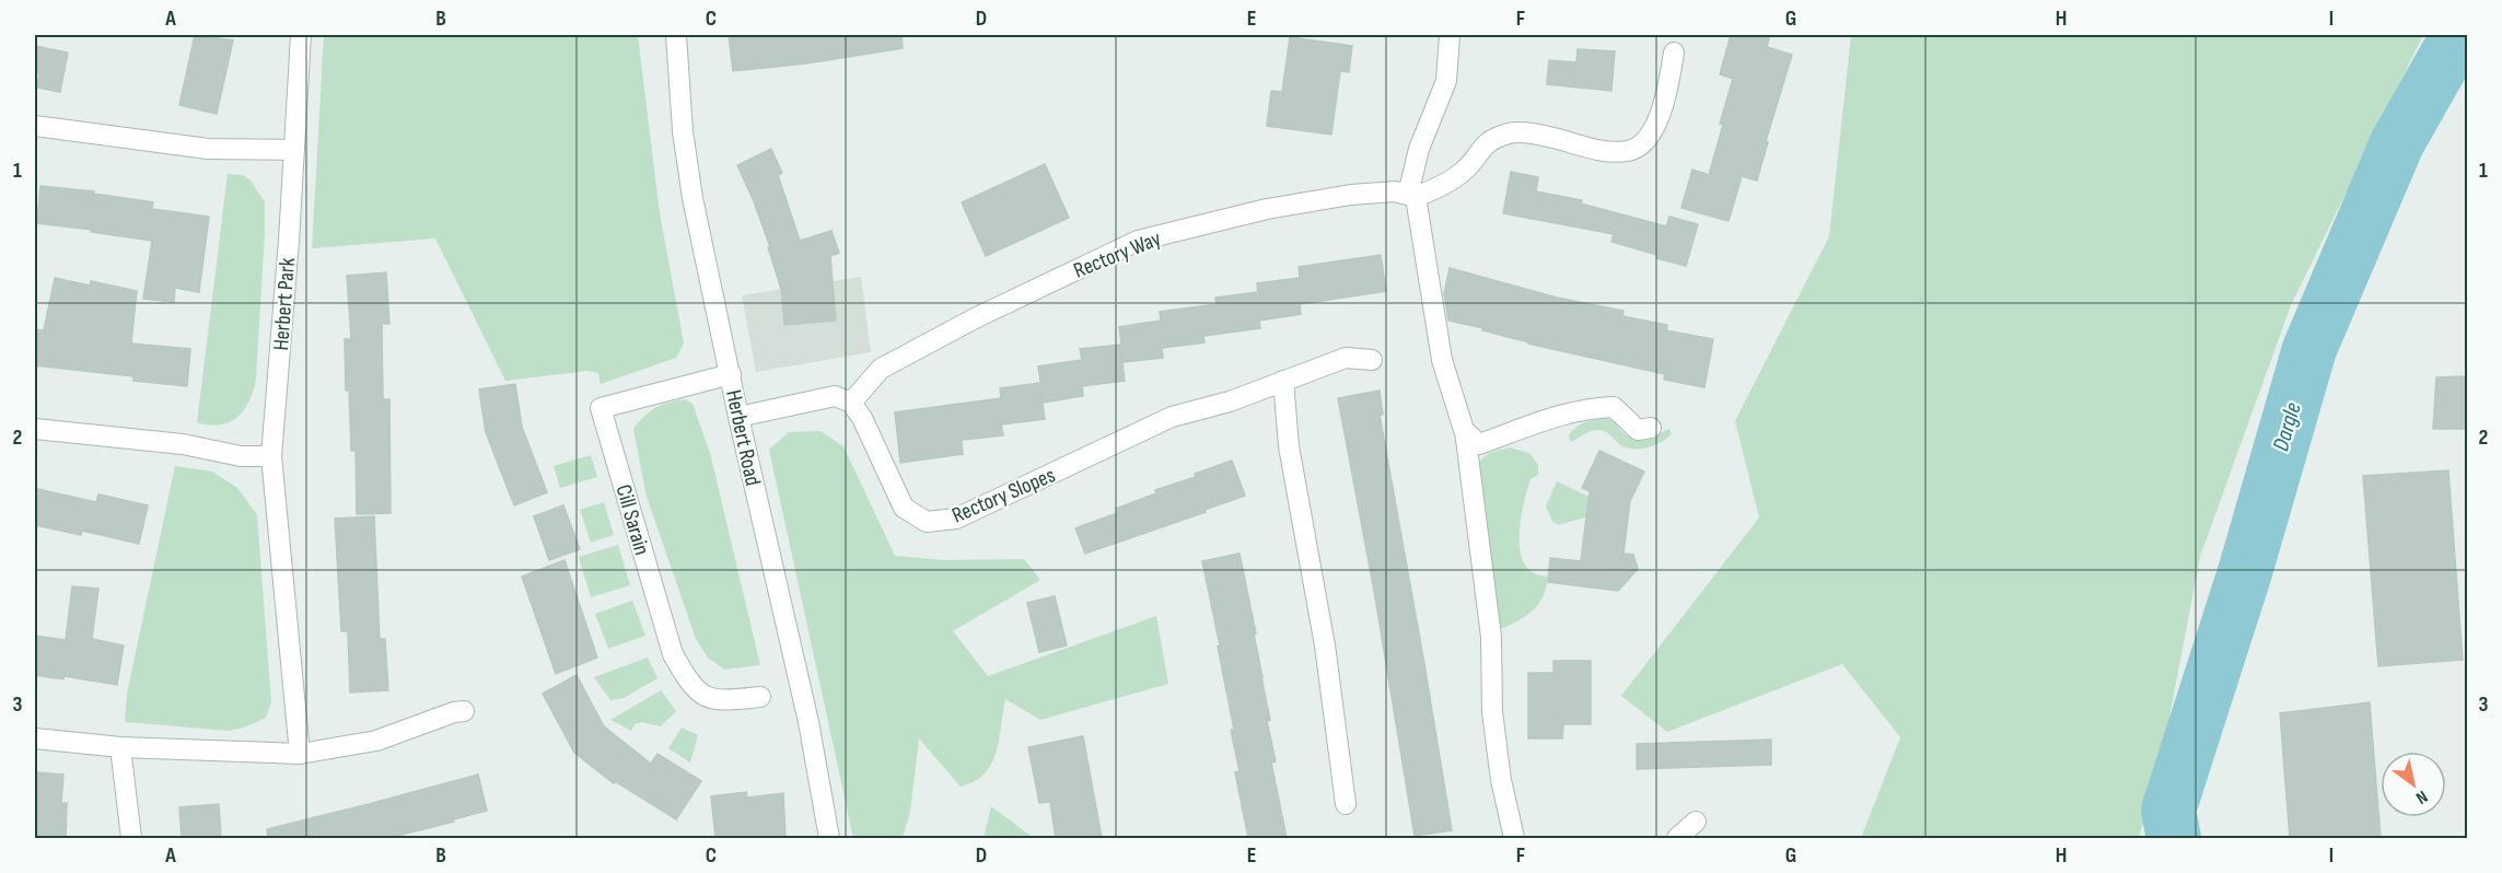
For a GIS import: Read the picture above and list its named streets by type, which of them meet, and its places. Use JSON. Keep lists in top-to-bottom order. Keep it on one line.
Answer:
{"streets":{"street":["Rectory Way","Herbert Park","Herbert Road","Rectory Slopes","Cill Sarain"]},"crossings":[["Rectory Way","Rectory Slopes"],["Herbert Road","Cill Sarain"]],"water":["Dargle"],"north":"bottom right","grid":{"columns":["A","B","C","D","E","F","G","H","I"],"rows":["1","2","3"]}}
